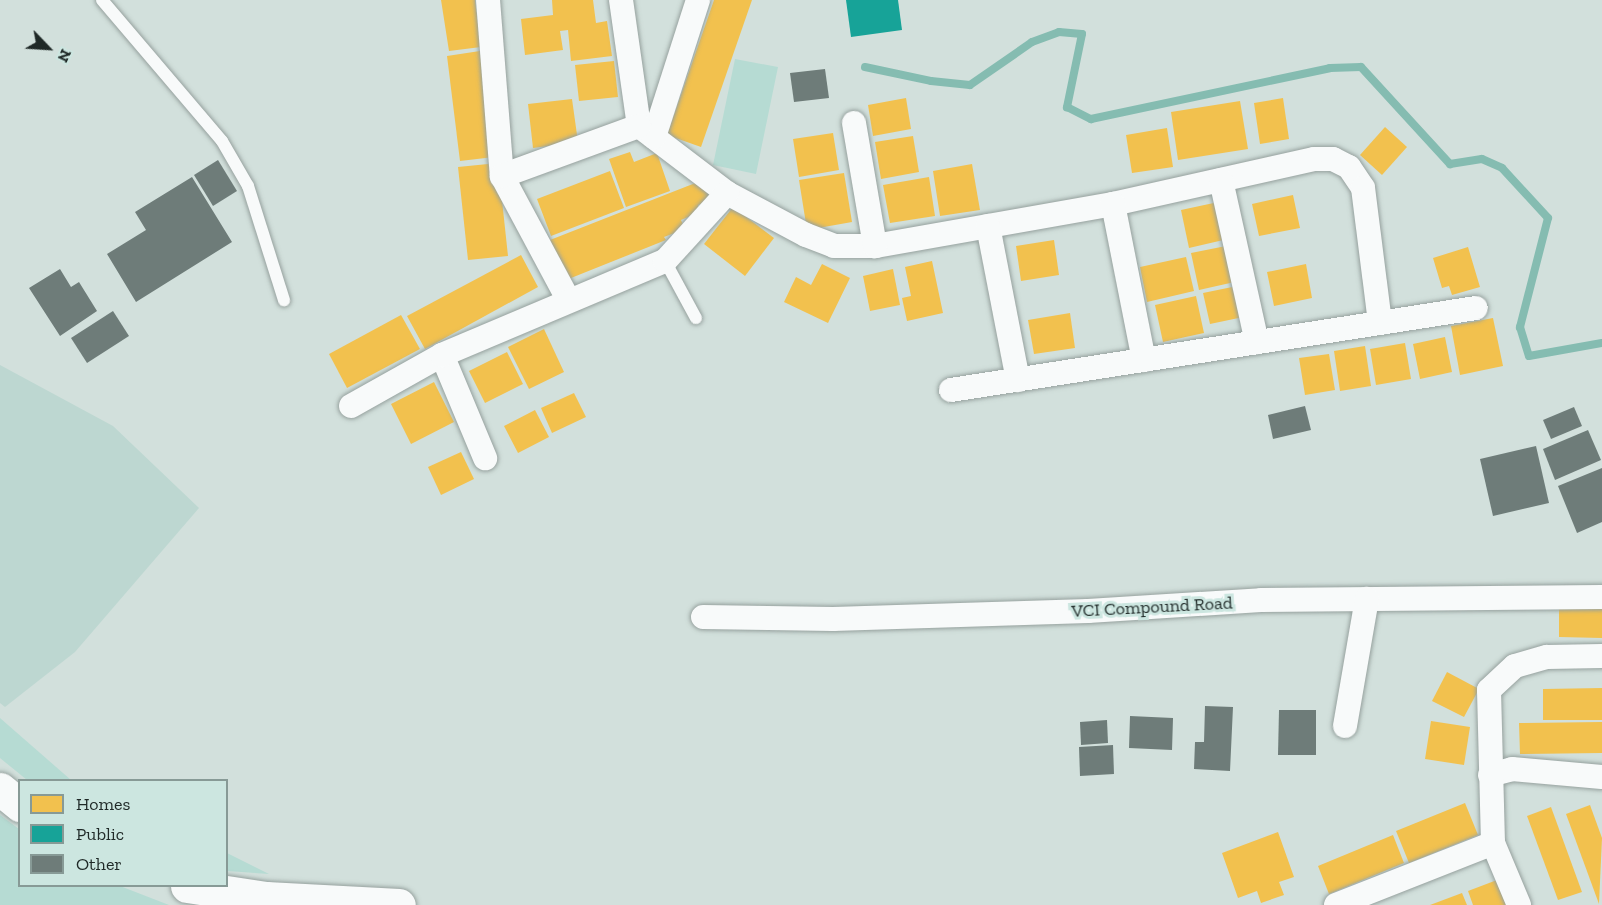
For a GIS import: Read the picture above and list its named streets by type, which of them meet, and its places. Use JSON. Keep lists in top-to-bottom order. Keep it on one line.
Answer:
{"streets":{"street":["VCI Compound Road"]},"legend":["Homes","Public","Other"],"north":"bottom right"}
